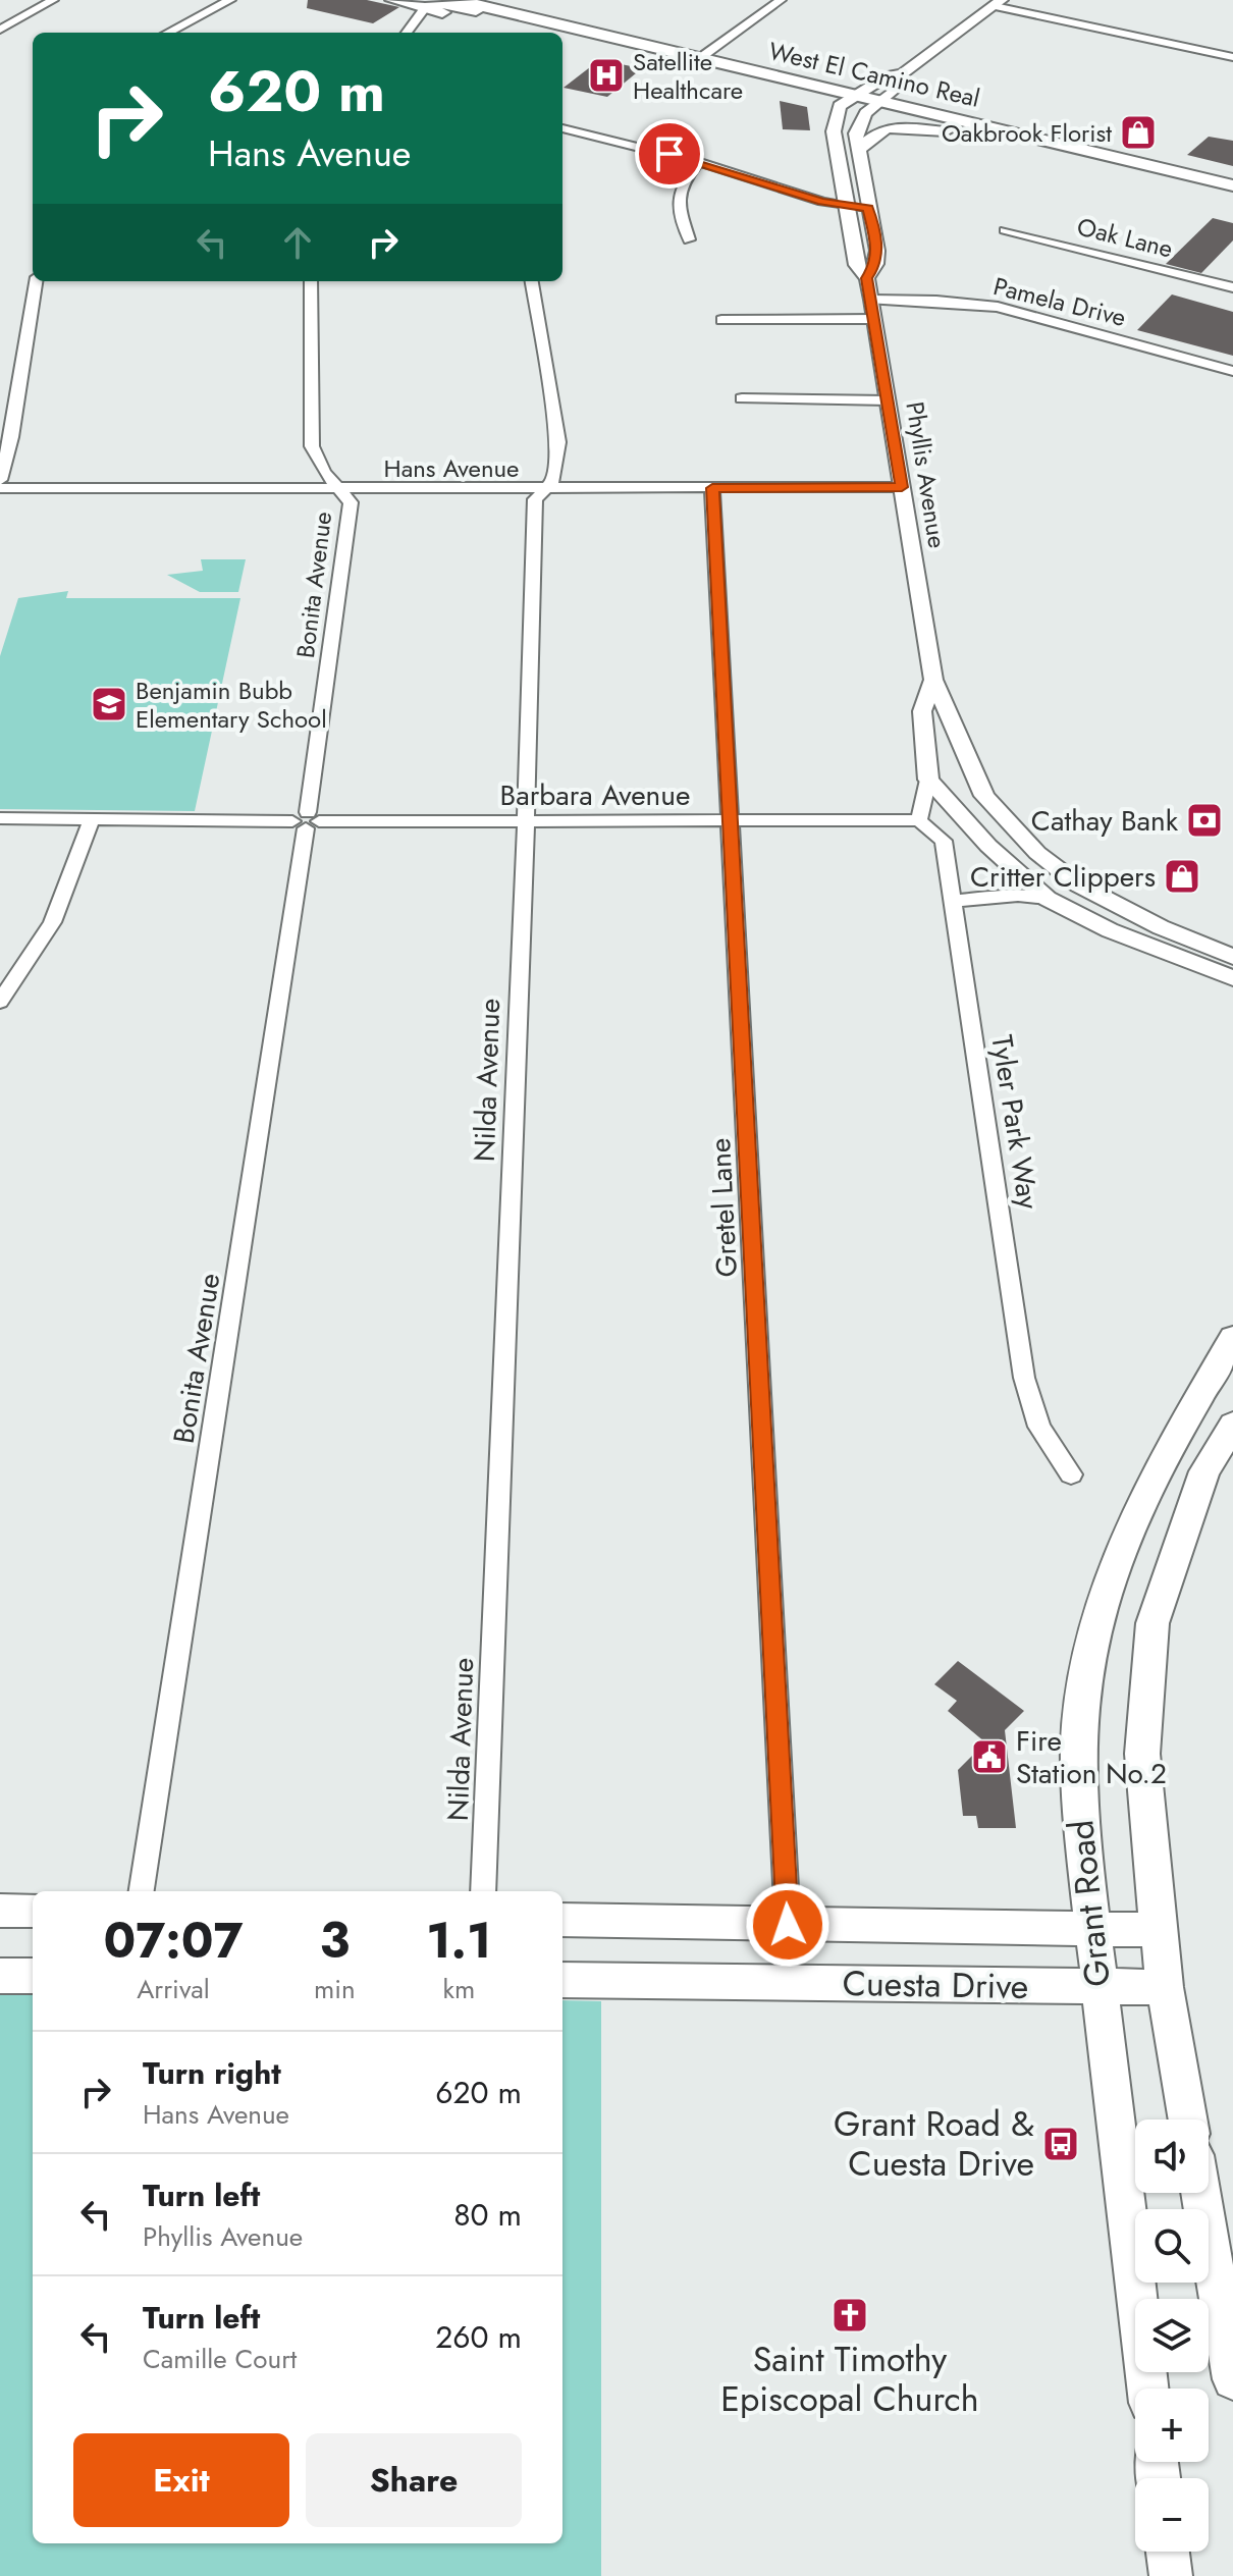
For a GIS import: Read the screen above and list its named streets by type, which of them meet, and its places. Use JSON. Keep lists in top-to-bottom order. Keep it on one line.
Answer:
{"streets":{"main road":["West El Camino Real","Grant Road","Cuesta Drive"],"street":["Oak Lane","Pamela Drive","Hans Avenue","Phyllis Avenue","Bonita Avenue","Barbara Avenue","Nilda Avenue","Tyler Park Way","Gretel Lane"]},"crossings":[["West El Camino Real","Phyllis Avenue"],["Pamela Drive","Phyllis Avenue"],["Hans Avenue","Phyllis Avenue"],["Hans Avenue","Bonita Avenue"],["Hans Avenue","Nilda Avenue"],["Hans Avenue","Gretel Lane"],["Bonita Avenue","Barbara Avenue"],["Barbara Avenue","Nilda Avenue"],["Barbara Avenue","Tyler Park Way"],["Barbara Avenue","Gretel Lane"],["Gretel Lane","Cuesta Drive"],["Grant Road","Cuesta Drive"]],"places":{"hospital":["Satellite Healthcare"],"shop":["Oakbrook Florist","Critter Clippers"],"school or university":["Benjamin Bubb Elementary School"],"bank":["Cathay Bank"],"public building":["Fire Station No.2"],"bus stop":["Grant Road & Cuesta Drive"],"church":["Saint Timothy Episcopal Church"]},"page":{"turn":["620 m","Hans Avenue"],"eta":["07:07","Arrival","3","min","1.1","km"],"list":[{"name":"Turn right","note":"Hans Avenue","value":"620 m"},{"name":"Turn left","note":"Phyllis Avenue","value":"80 m"},{"name":"Turn left","note":"Camille Court","value":"260 m"}],"map_buttons":["+","−"],"buttons":["Exit","Share"]}}
